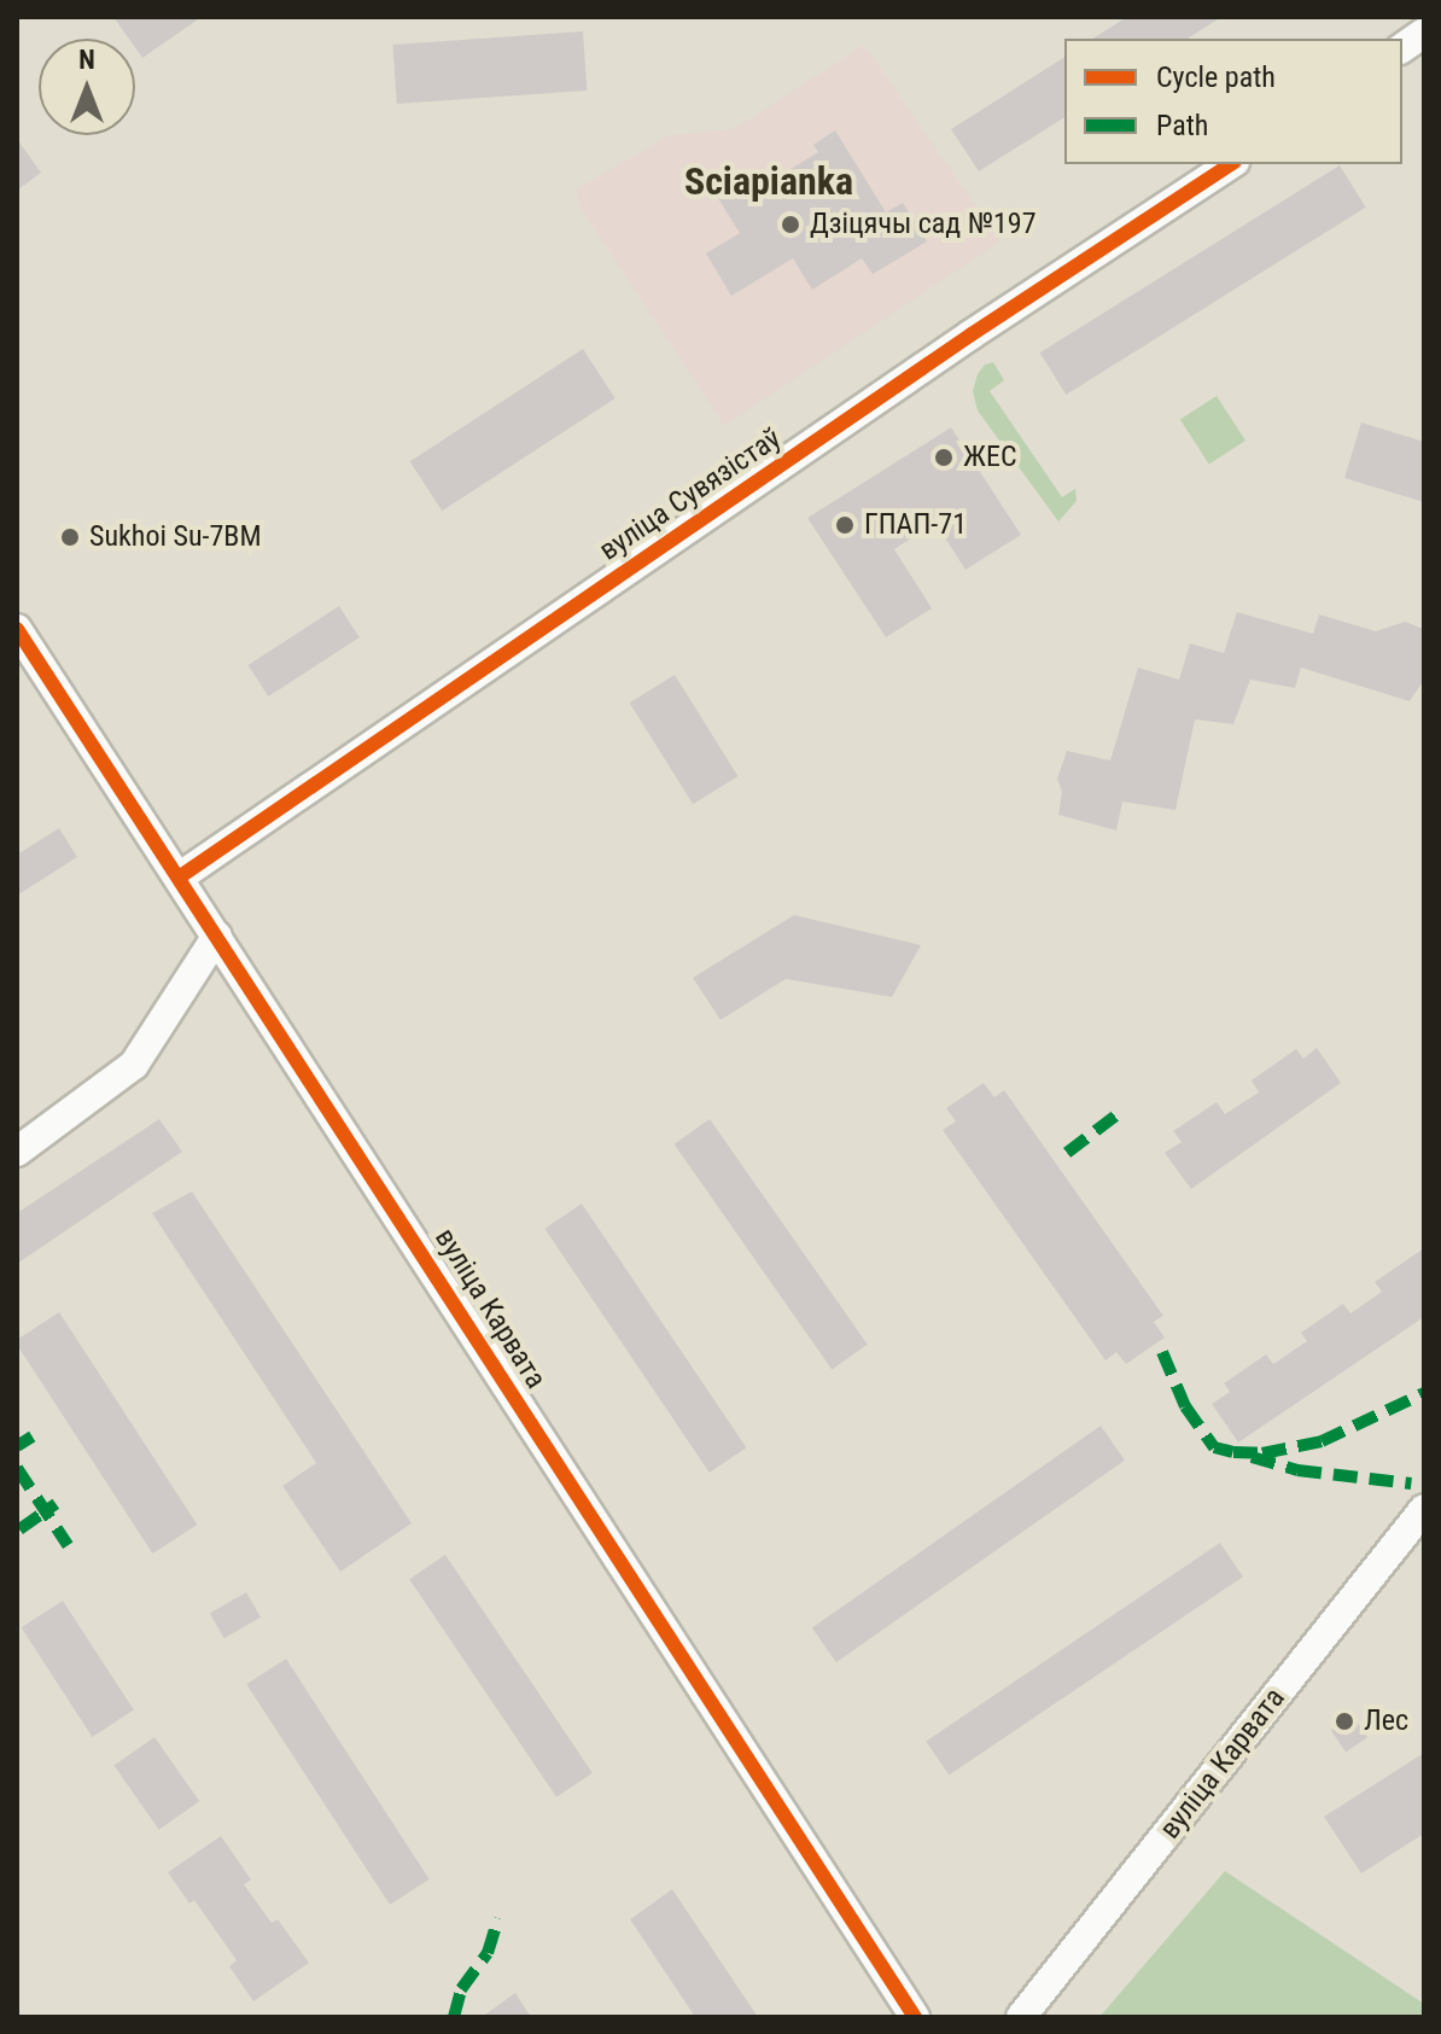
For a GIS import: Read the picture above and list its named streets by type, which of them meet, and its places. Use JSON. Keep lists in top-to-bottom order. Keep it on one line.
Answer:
{"streets":{"street":["вуліца Сувязістаў","вуліца Карвата"]},"crossings":[["вуліца Сувязістаў","вуліца Карвата"]],"districts":["Sciapianka"],"places":["Дзіцячы сад №197","ЖЕС","ГПАП-71","Sukhoi Su-7BM","Лес"],"legend":["Cycle path","Path"],"north":"top"}
